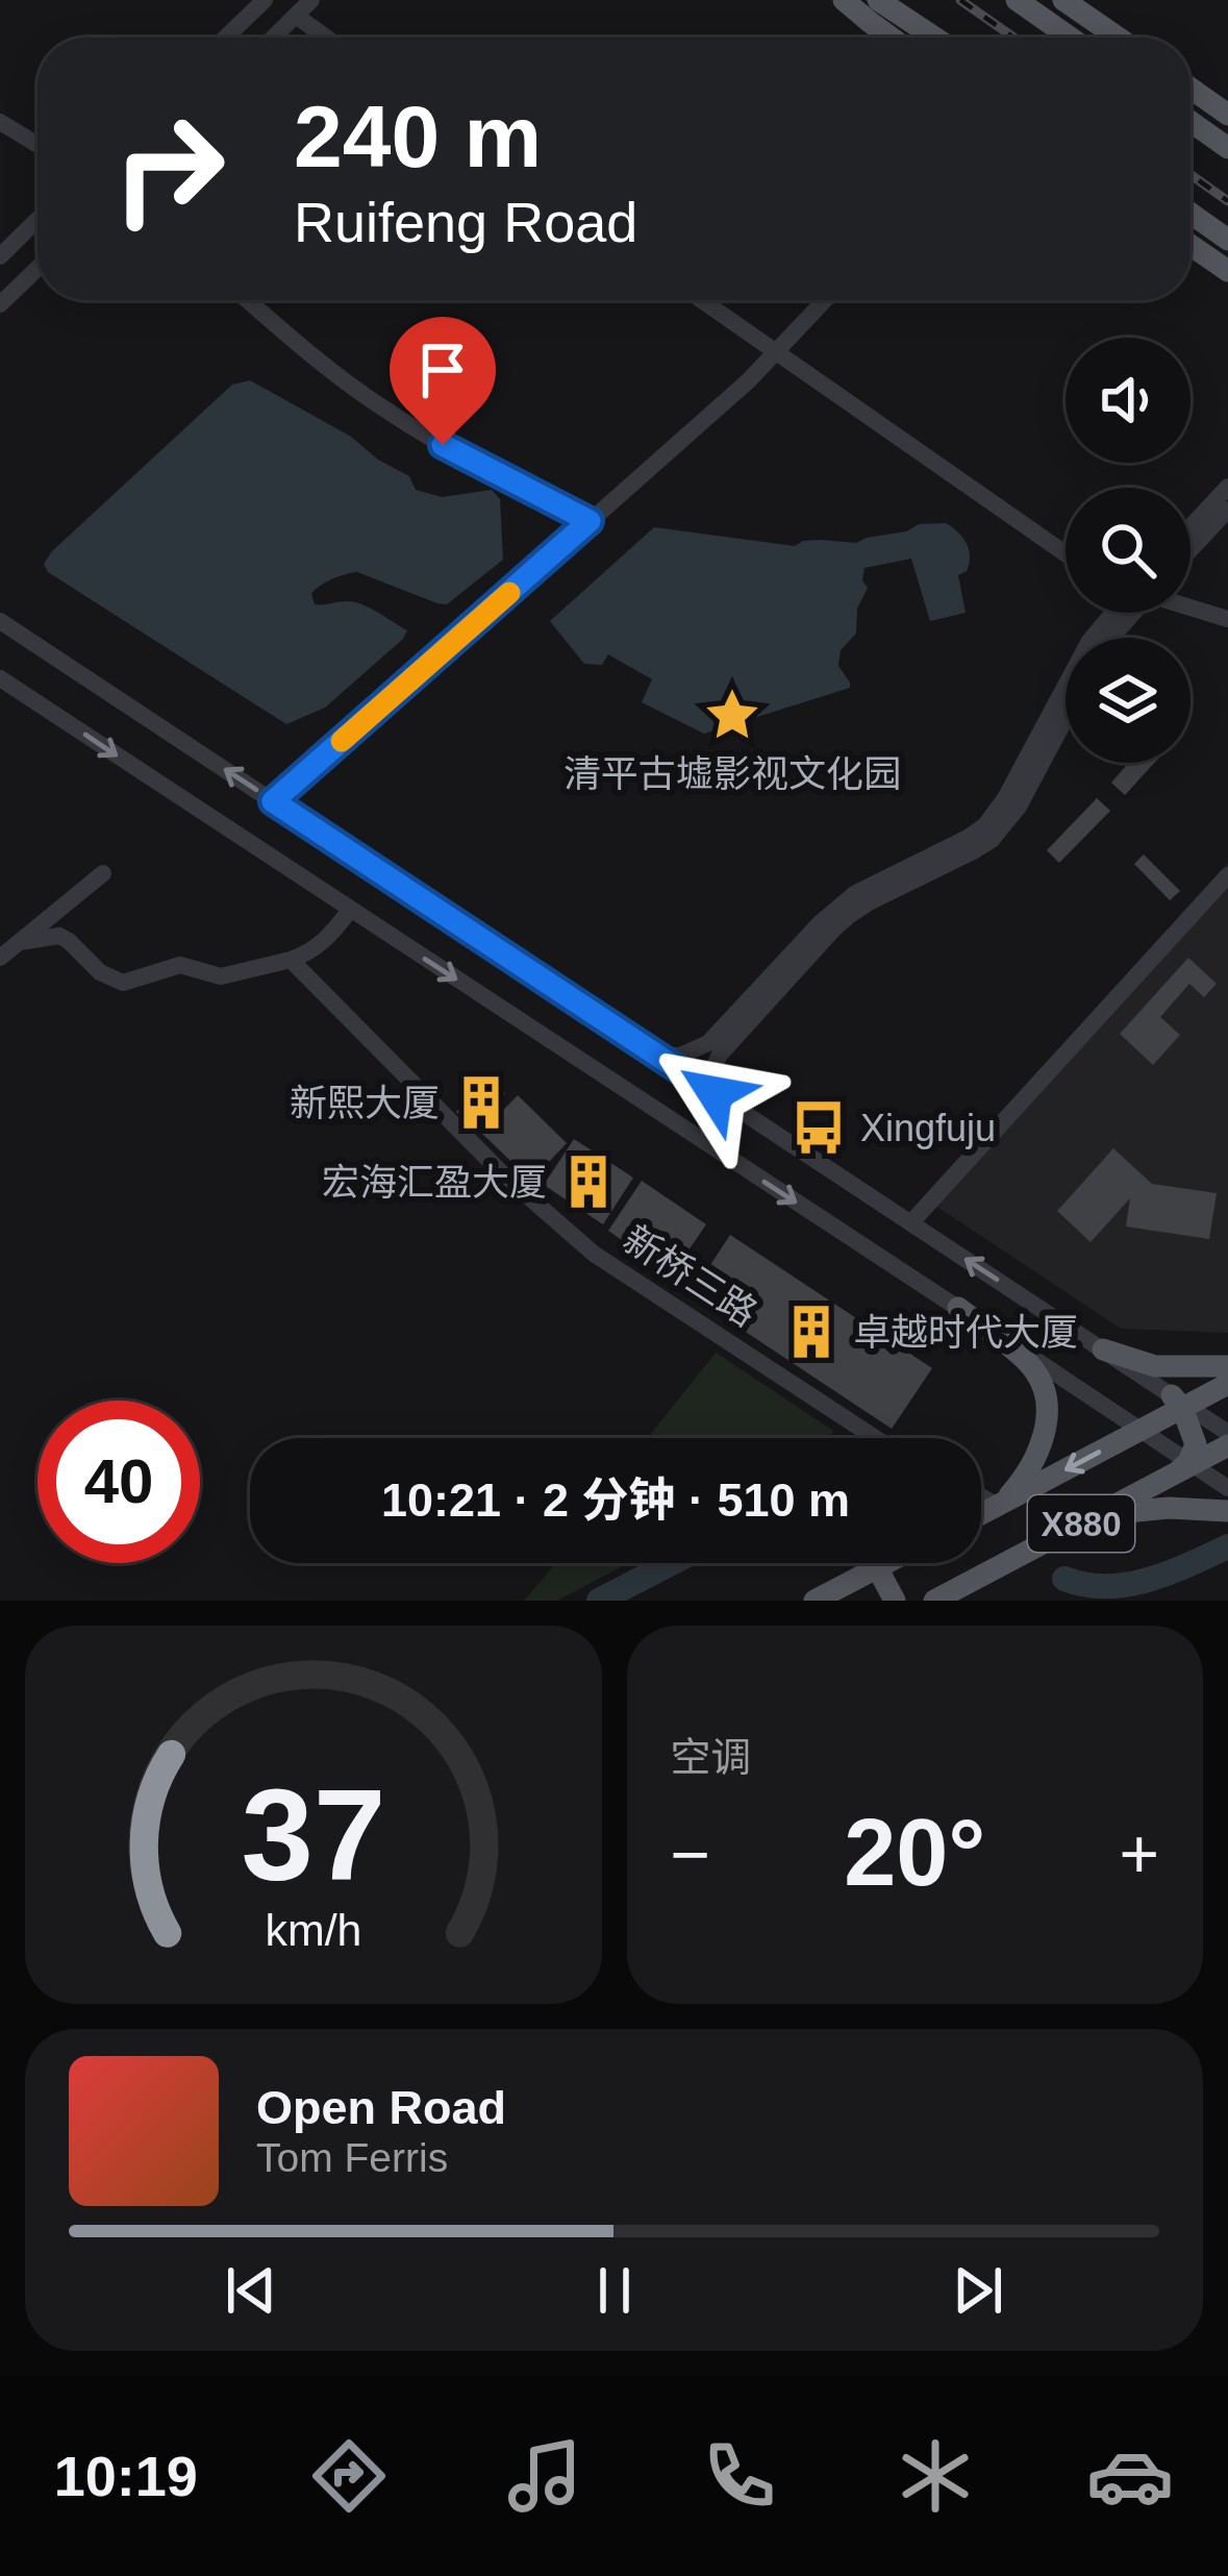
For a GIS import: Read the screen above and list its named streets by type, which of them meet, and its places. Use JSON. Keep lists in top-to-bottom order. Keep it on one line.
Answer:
{"streets":{"main road":["X880"],"street":["新桥三路"]},"places":{"place":["清平古墟影视文化园"],"building":["新熙大厦","宏海汇盈大厦","卓越时代大厦"],"bus stop":["Xingfuju"]},"page":{"turn":["240 m","Ruifeng Road"],"limit":"40","trip":"10:21 · 2 分钟 · 510 m","tile":"空调","heat":["−","20°","+"],"song":["Open Road","Tom Ferris"],"tabs":"10:19","gauge":["37","km/h"]}}
